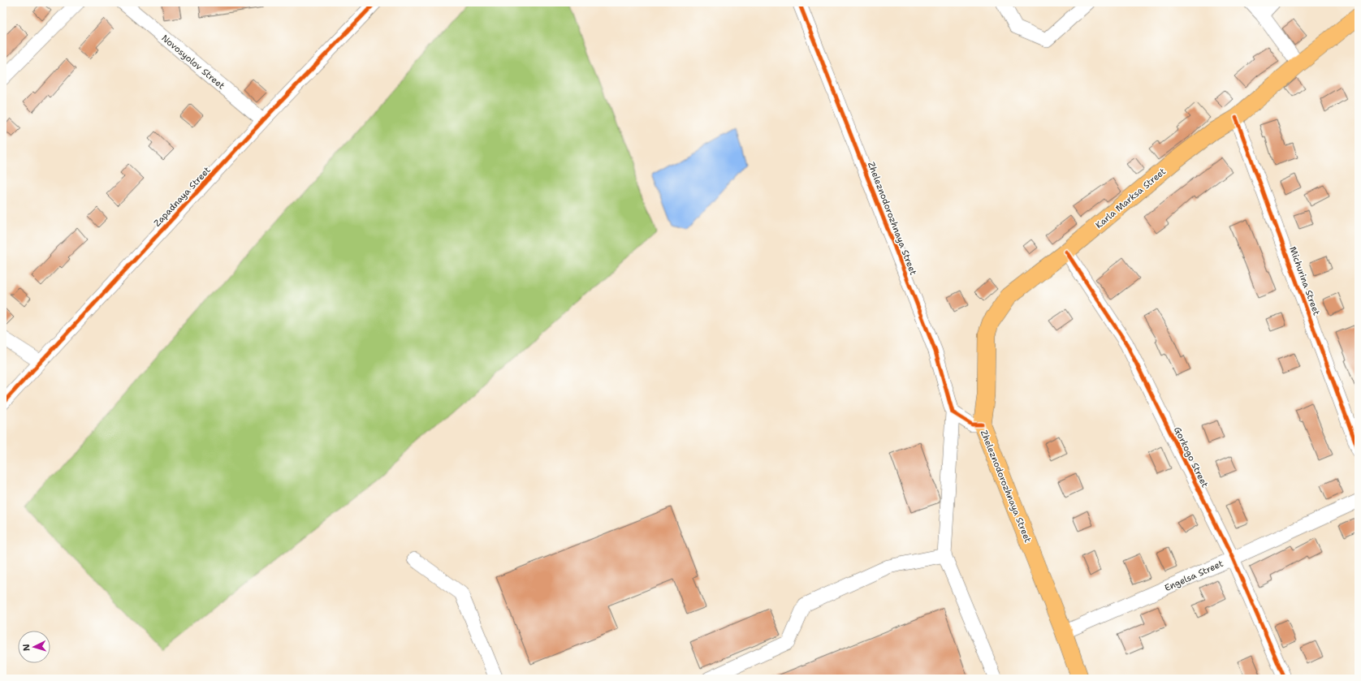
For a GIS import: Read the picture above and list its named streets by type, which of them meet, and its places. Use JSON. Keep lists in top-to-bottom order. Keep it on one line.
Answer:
{"streets":{"main road":["Karla Marksa Street","Zheleznodorozhnaya Street"],"street":["Novosyolov Street","Zapadnaya Street","Michurina Street","Gorkogo Street","Engelsa Street"]},"crossings":[["Novosyolov Street","Zapadnaya Street"],["Karla Marksa Street","Zheleznodorozhnaya Street"],["Karla Marksa Street","Michurina Street"],["Karla Marksa Street","Gorkogo Street"],["Zheleznodorozhnaya Street","Engelsa Street"],["Gorkogo Street","Engelsa Street"]],"north":"left"}
